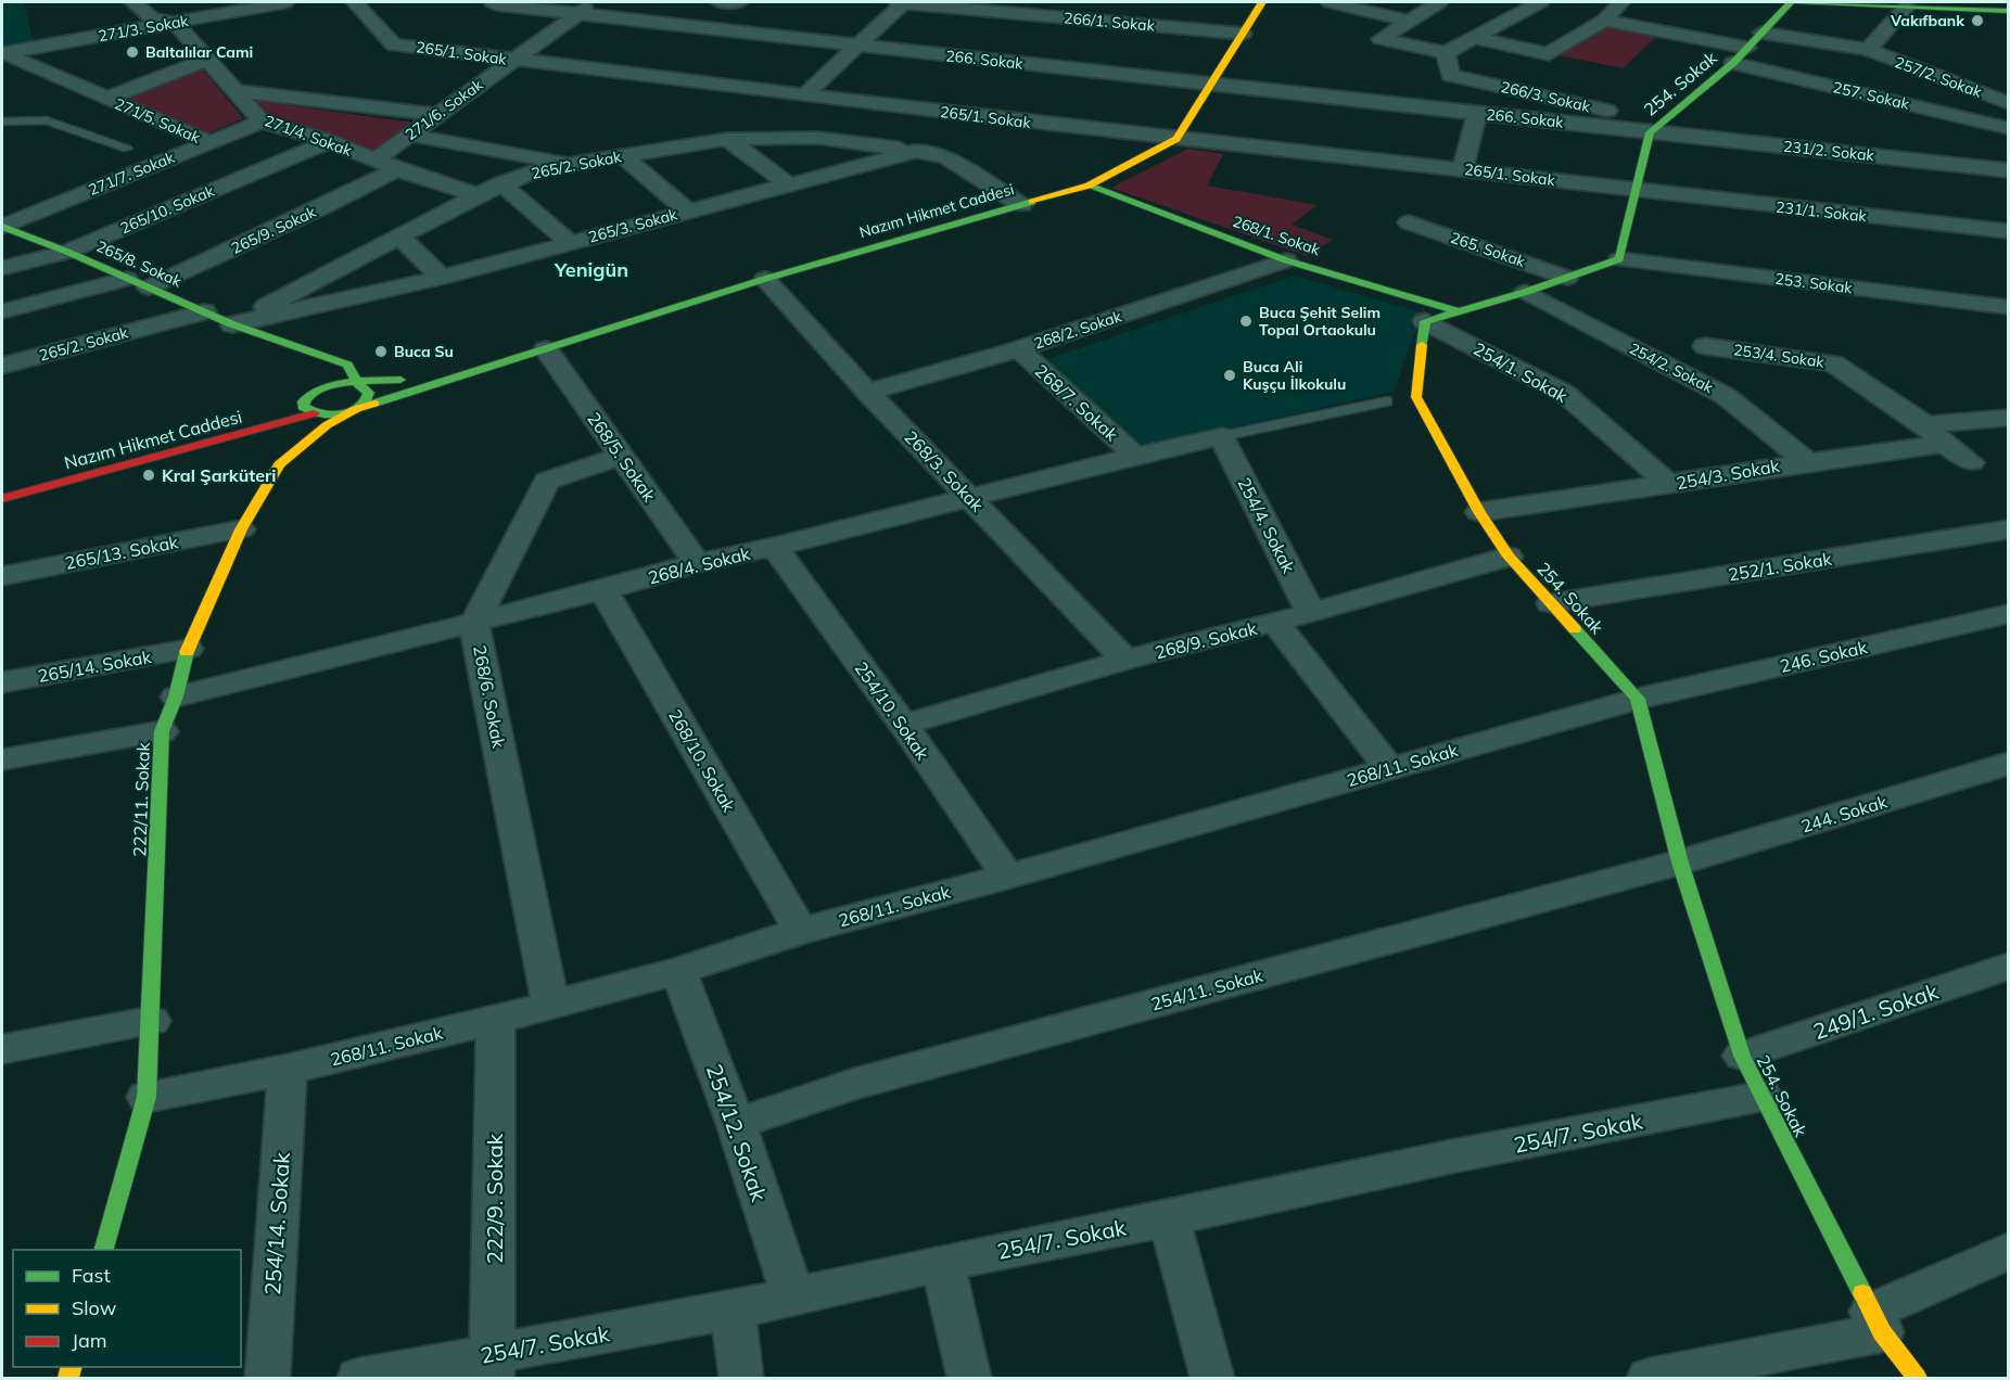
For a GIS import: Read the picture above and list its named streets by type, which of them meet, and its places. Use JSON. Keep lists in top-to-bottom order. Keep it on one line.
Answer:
{"streets":{"street":["266/1. Sokak","271/3. Sokak","265/1. Sokak","266. Sokak","257/2. Sokak","254. Sokak","257. Sokak","266/3. Sokak","271/6. Sokak","271/5. Sokak","271/4. Sokak","231/2. Sokak","265/2. Sokak","271/7. Sokak","265/10. Sokak","Nazım Hikmet Caddesi","231/1. Sokak","265/3. Sokak","265/9. Sokak","268/1. Sokak","265. Sokak","265/8. Sokak","253. Sokak","268/2. Sokak","253/4. Sokak","254/2. Sokak","254/1. Sokak","268/7. Sokak","268/5. Sokak","268/3. Sokak","254/3. Sokak","254/4. Sokak","265/13. Sokak","268/4. Sokak","252/1. Sokak","268/9. Sokak","246. Sokak","265/14. Sokak","268/6. Sokak","254/10. Sokak","268/10. Sokak","268/11. Sokak","222/11. Sokak","244. Sokak","254/11. Sokak","249/1. Sokak","254/12. Sokak","254/7. Sokak","222/9. Sokak","254/14. Sokak"]},"crossings":[["271/3. Sokak","271/5. Sokak"],["271/3. Sokak","271/4. Sokak"],["265/1. Sokak","266. Sokak"],["265/1. Sokak","254. Sokak"],["265/1. Sokak","271/6. Sokak"],["265/1. Sokak","Nazım Hikmet Caddesi"],["265/1. Sokak","231/1. Sokak"],["266. Sokak","254. Sokak"],["266. Sokak","266/3. Sokak"],["266. Sokak","271/6. Sokak"],["266. Sokak","231/2. Sokak"],["257/2. Sokak","254. Sokak"],["254. Sokak","257. Sokak"],["254. Sokak","266/3. Sokak"],["254. Sokak","231/2. Sokak"],["254. Sokak","231/1. Sokak"],["254. Sokak","253. Sokak"],["254. Sokak","254/1. Sokak"],["254. Sokak","254/3. Sokak"],["254. Sokak","252/1. Sokak"],["254. Sokak","268/9. Sokak"],["254. Sokak","246. Sokak"],["254. Sokak","268/11. Sokak"],["254. Sokak","244. Sokak"],["254. Sokak","254/11. Sokak"],["254. Sokak","249/1. Sokak"],["254. Sokak","254/7. Sokak"],["266/3. Sokak","231/2. Sokak"],["271/6. Sokak","271/4. Sokak"],["271/5. Sokak","271/4. Sokak"],["271/5. Sokak","271/7. Sokak"],["271/4. Sokak","265/2. Sokak"],["271/4. Sokak","271/7. Sokak"],["271/4. Sokak","265/10. Sokak"],["271/4. Sokak","265/9. Sokak"],["265/2. Sokak","265/3. Sokak"],["265/2. Sokak","265/8. Sokak"],["271/7. Sokak","265/8. Sokak"],["265/10. Sokak","265/8. Sokak"],["Nazım Hikmet Caddesi","265/3. Sokak"],["Nazım Hikmet Caddesi","268/1. Sokak"],["Nazım Hikmet Caddesi","265/8. Sokak"],["Nazım Hikmet Caddesi","268/5. Sokak"],["Nazım Hikmet Caddesi","268/3. Sokak"],["Nazım Hikmet Caddesi","222/11. Sokak"],["265/3. Sokak","265/8. Sokak"],["265/9. Sokak","265/8. Sokak"],["268/1. Sokak","268/2. Sokak"],["268/2. Sokak","268/7. Sokak"],["268/2. Sokak","268/3. Sokak"],["253/4. Sokak","254/3. Sokak"],["254/2. Sokak","254/3. Sokak"],["254/1. Sokak","254/3. Sokak"],["268/7. Sokak","268/4. Sokak"],["268/5. Sokak","268/4. Sokak"],["268/5. Sokak","268/6. Sokak"],["268/3. Sokak","268/4. Sokak"],["268/3. Sokak","268/9. Sokak"],["254/4. Sokak","268/4. Sokak"],["254/4. Sokak","268/9. Sokak"],["265/13. Sokak","222/11. Sokak"],["268/4. Sokak","268/6. Sokak"],["268/4. Sokak","254/10. Sokak"],["268/4. Sokak","268/10. Sokak"],["268/4. Sokak","222/11. Sokak"],["268/9. Sokak","254/10. Sokak"],["246. Sokak","268/11. Sokak"],["265/14. Sokak","222/11. Sokak"],["268/6. Sokak","268/11. Sokak"],["254/10. Sokak","268/11. Sokak"],["268/10. Sokak","268/11. Sokak"],["268/11. Sokak","222/11. Sokak"],["268/11. Sokak","254/12. Sokak"],["268/11. Sokak","222/9. Sokak"],["268/11. Sokak","254/14. Sokak"],["244. Sokak","254/11. Sokak"],["254/11. Sokak","254/12. Sokak"],["254/12. Sokak","254/7. Sokak"],["254/7. Sokak","222/9. Sokak"]],"districts":["Yenigün"],"places":["Vakıfbank","Baltalılar Cami","Buca Şehit Selim Topal Ortaokulu","Buca Su","Buca Ali Kuşçu İlkokulu","Kral Şarküteri"],"legend":["Fast","Slow","Jam"]}
